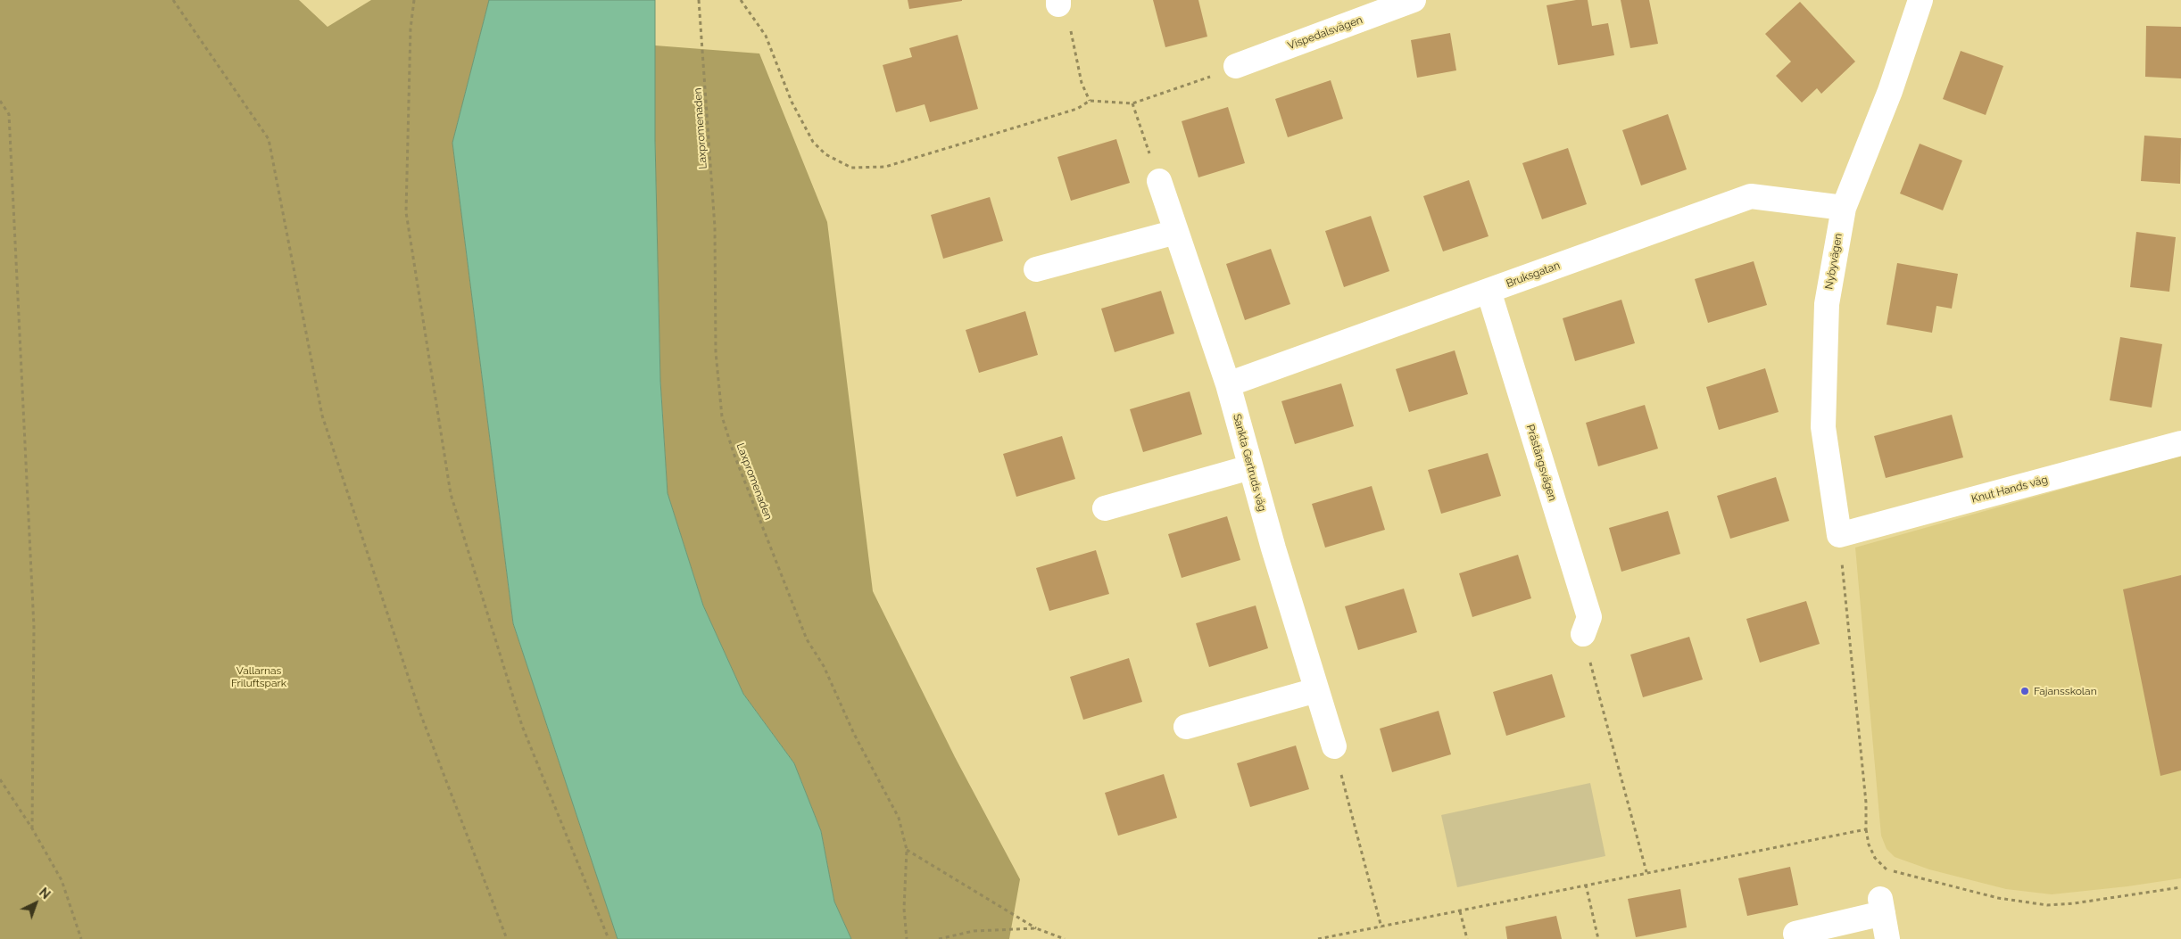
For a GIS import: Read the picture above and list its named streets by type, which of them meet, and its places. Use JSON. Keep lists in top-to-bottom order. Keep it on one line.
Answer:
{"streets":{"street":["Vispedalsvägen","Nybyvägen","Bruksgatan","Sankta Gertruds väg","Prästängsvägen","Knut Hands väg"],"path":["Laxpromenaden"]},"crossings":[["Nybyvägen","Bruksgatan"],["Nybyvägen","Knut Hands väg"],["Bruksgatan","Sankta Gertruds väg"],["Bruksgatan","Prästängsvägen"]],"parks":["Vallarnas Friluftspark"],"places":["Fajansskolan"],"north":"top right"}
